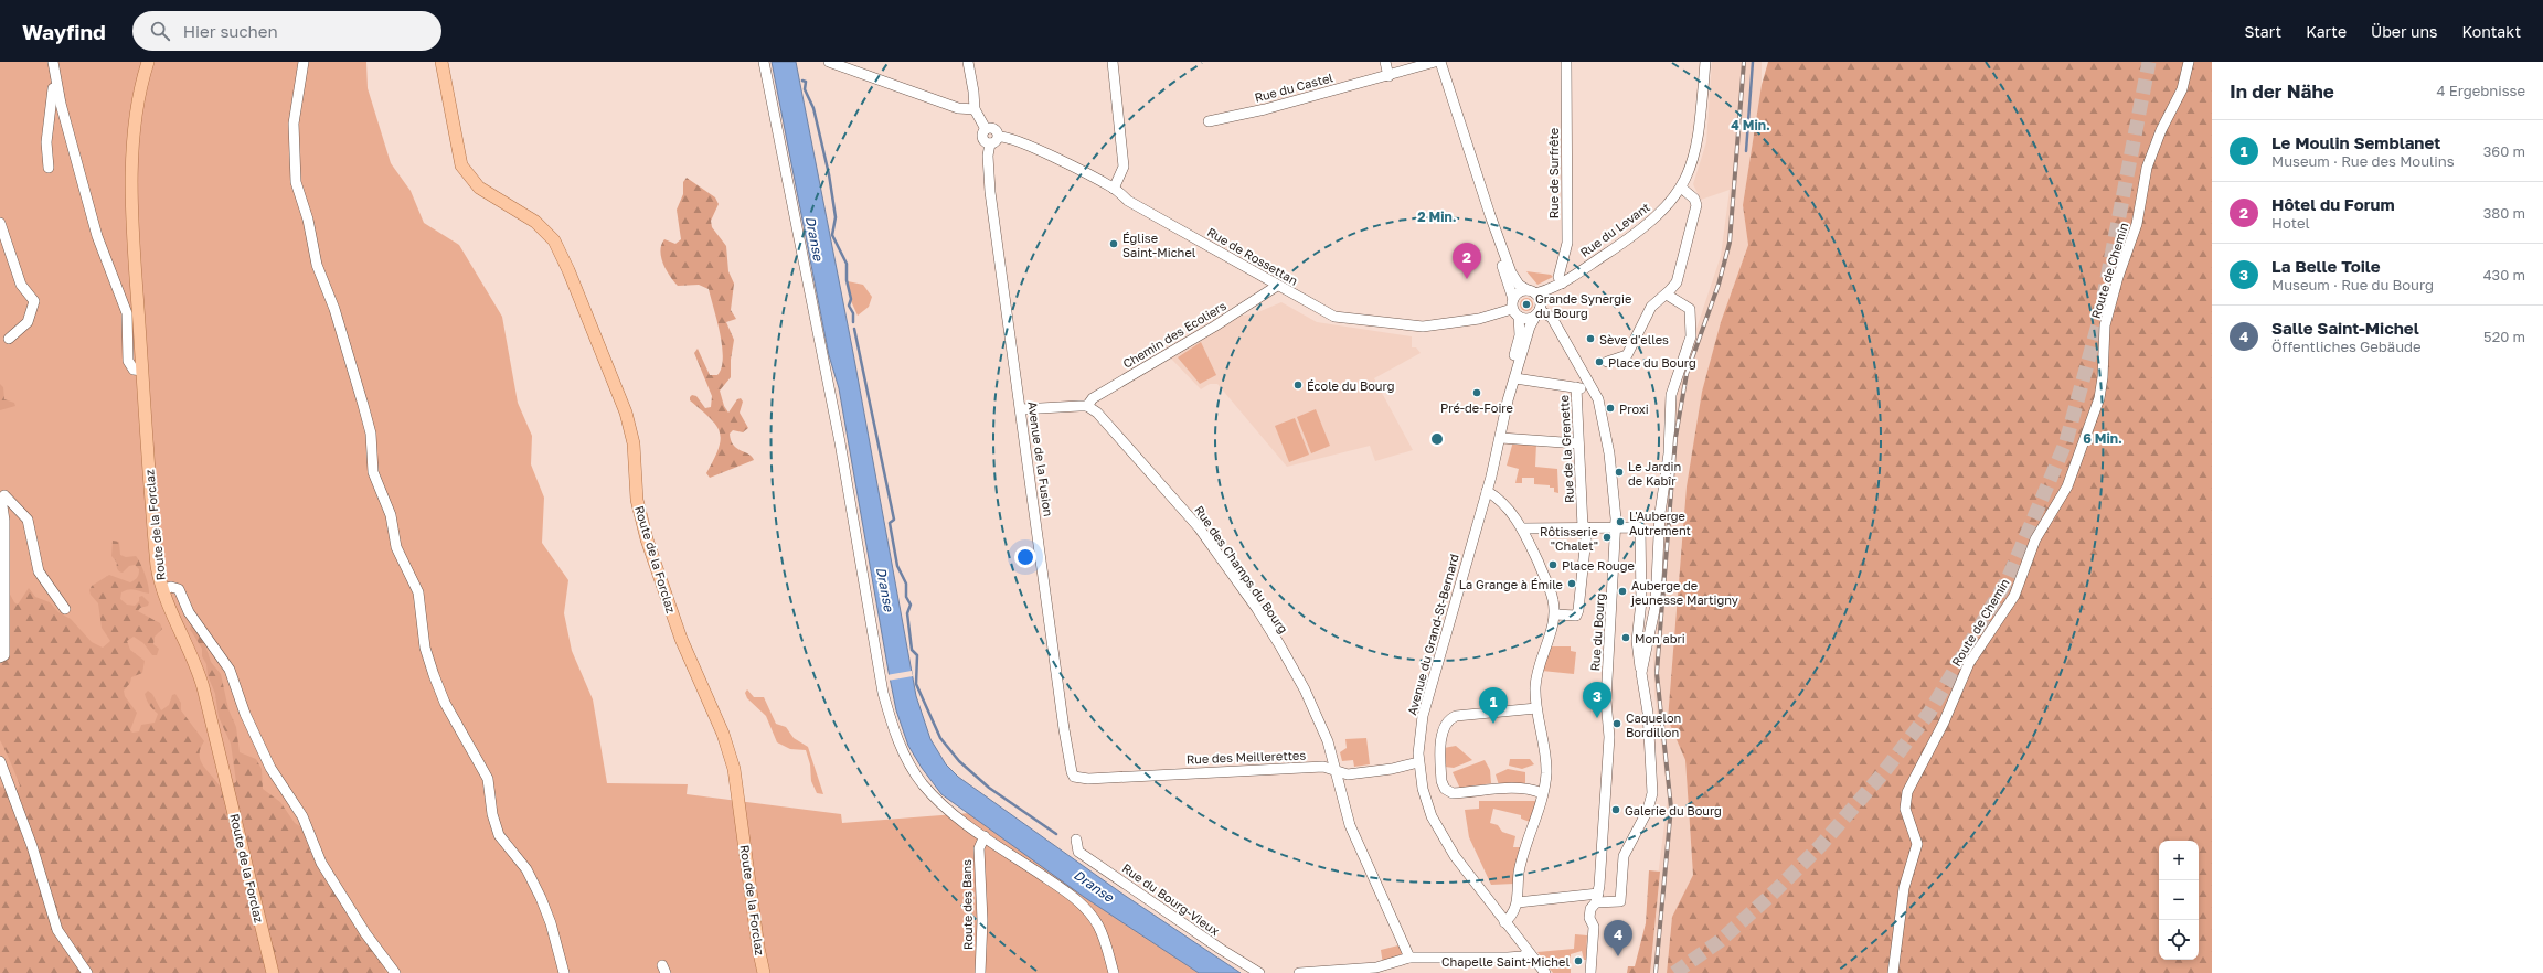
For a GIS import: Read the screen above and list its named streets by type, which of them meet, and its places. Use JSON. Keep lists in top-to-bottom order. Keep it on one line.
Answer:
{"streets":{"main road":["Route de la Forclaz"],"street":["Rue du Castel","Rue de Surfrête","Rue du Levant","Rue de Rossettan","Route de Chemin","Chemin des Ecoliers","Rue de la Grenette","Avenue de la Fusion","Rue des Champs du Bourg","Rue du Bourg","Avenue du Grand-St-Bernard","Rue des Meillerettes","Rue du Bourg-Vieux","Route des Bans"]},"crossings":[["Rue de Surfrête","Rue du Levant"],["Rue du Levant","Rue de Rossettan"],["Rue du Levant","Rue du Bourg"],["Rue du Levant","Avenue du Grand-St-Bernard"],["Rue de Rossettan","Chemin des Ecoliers"],["Rue de Rossettan","Avenue de la Fusion"],["Rue de Rossettan","Avenue du Grand-St-Bernard"],["Chemin des Ecoliers","Rue des Champs du Bourg"],["Rue de la Grenette","Rue du Bourg"],["Avenue de la Fusion","Rue des Meillerettes"],["Rue des Champs du Bourg","Rue des Meillerettes"],["Rue du Bourg","Avenue du Grand-St-Bernard"],["Avenue du Grand-St-Bernard","Rue des Meillerettes"]],"water":["Dranse"],"places":["Église Saint-Michel","Grande Synergie du Bourg","Sève d'elles","Place du Bourg","École du Bourg","Pré-de-Foire","Proxi","Le Jardin de Kabîr","L'Auberge Autrement","Rôtisserie \"Chalet\"","Place Rouge","La Grange à Émile","Auberge de jeunesse Martigny","Mon abri","Caquelon Bordillon","Galerie du Bourg","Chapelle Saint-Michel"],"page":{"header":"Wayfind","search":"Hier suchen","nav":["Start","Karte","Über uns","Kontakt"],"heading":["In der Nähe","4 Ergebnisse"],"list":[{"mark":"1","name":"Le Moulin Semblanet","note":"Museum · Rue des Moulins","value":"360 m"},{"mark":"2","name":"Hôtel du Forum","note":"Hotel","value":"380 m"},{"mark":"3","name":"La Belle Toile","note":"Museum · Rue du Bourg","value":"430 m"},{"mark":"4","name":"Salle Saint-Michel","note":"Öffentliches Gebäude","value":"520 m"}],"pins":["2","3","1","4"],"map_buttons":["+","−"]},"rings":["4 Min.","2 Min.","6 Min."]}
